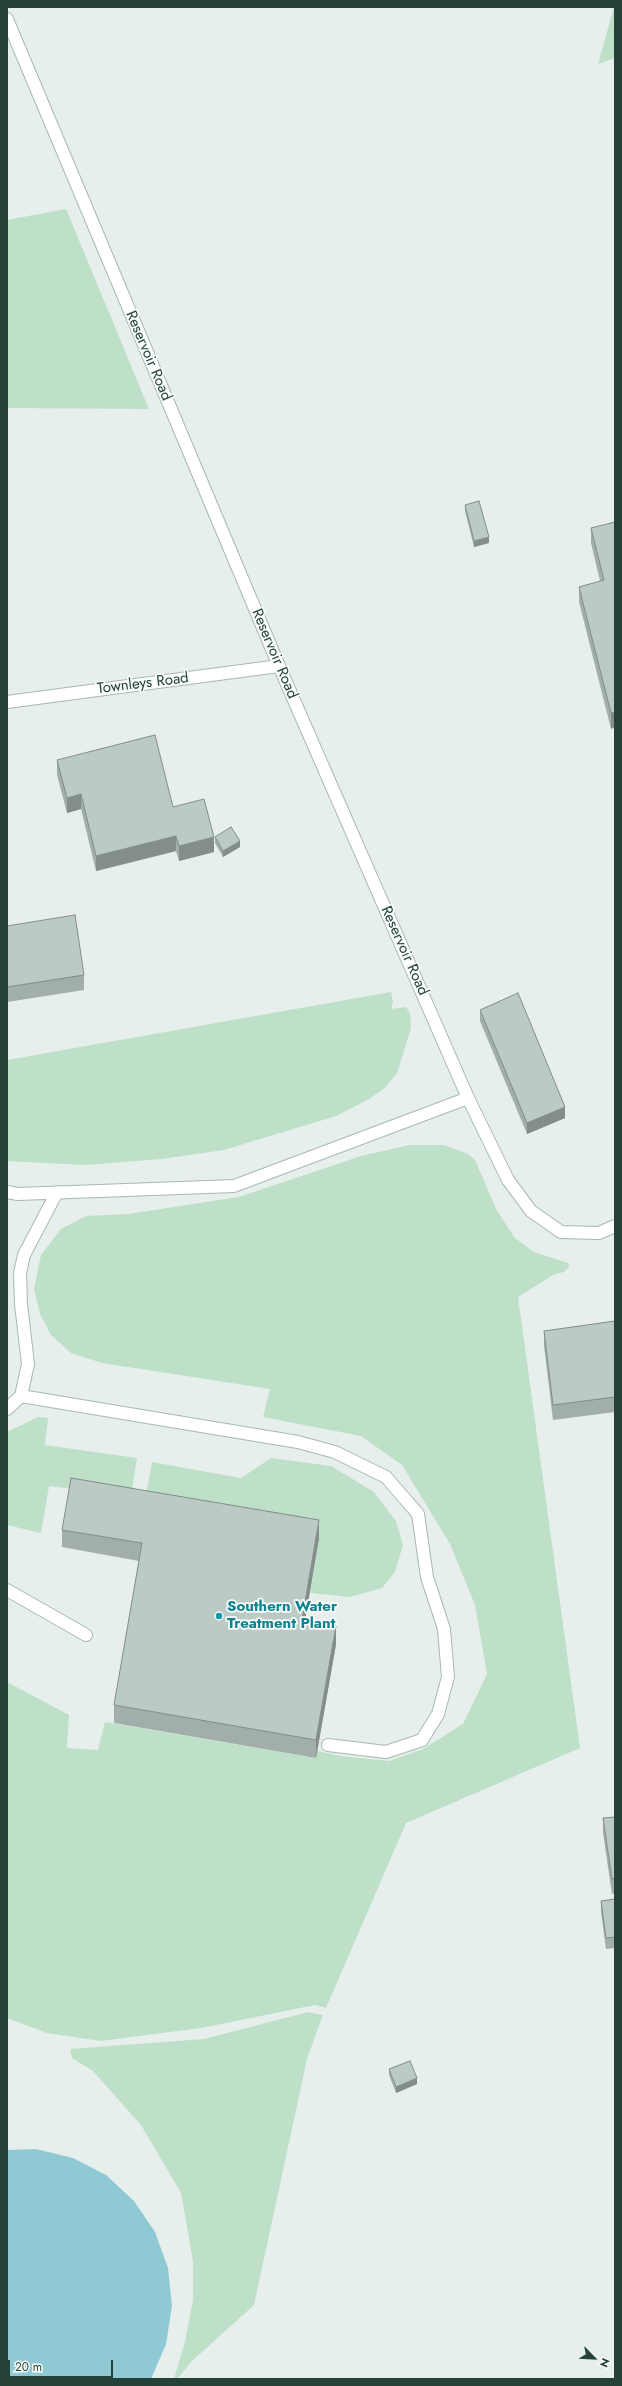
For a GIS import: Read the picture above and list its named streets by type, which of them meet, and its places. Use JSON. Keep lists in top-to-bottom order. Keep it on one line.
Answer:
{"streets":{"street":["Reservoir Road","Townleys Road"]},"crossings":[["Reservoir Road","Townleys Road"]],"places":["Southern Water Treatment Plant"],"scale_bar":"20 m","north":"bottom right"}
